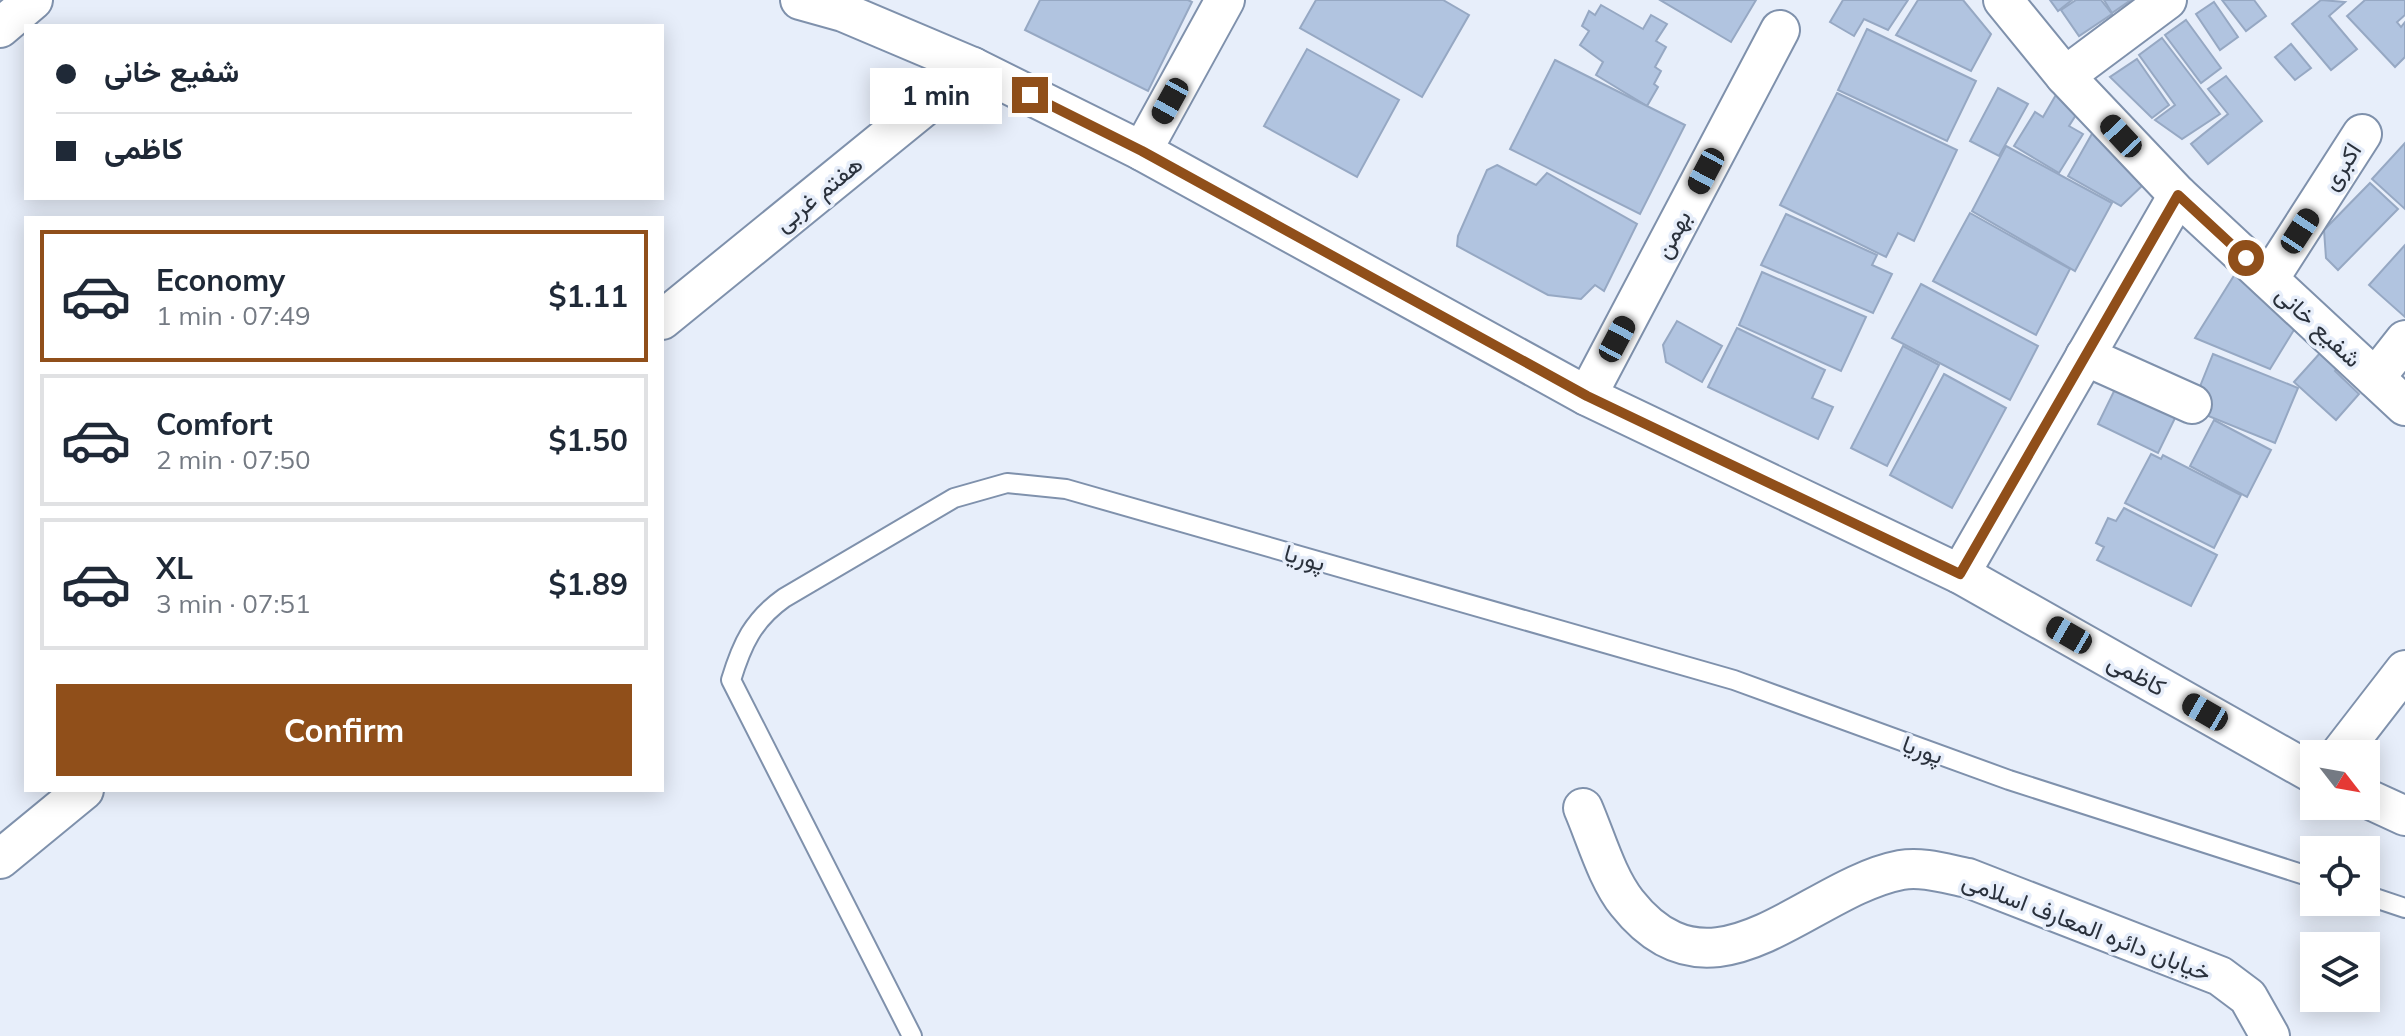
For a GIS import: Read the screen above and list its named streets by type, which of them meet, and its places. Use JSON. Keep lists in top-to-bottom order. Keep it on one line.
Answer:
{"streets":{"street":["اکبری","هفتم غربی","بهمن","شفیع خانی","کاظمی","خیابان دائره المعارف اسلامی"],"lane":["پوریا"]},"crossings":[["اکبری","شفیع خانی"],["هفتم غربی","کاظمی"],["بهمن","کاظمی"]],"north":"bottom right","page":{"banner":["شفیع خانی","کاظمی"],"bubble":"1 min","list":[{"name":"Economy","note":"1 min · 07:49","value":"$1.11"},{"name":"Comfort","note":"2 min · 07:50","value":"$1.50"},{"name":"XL","note":"3 min · 07:51","value":"$1.89"}],"buttons":"Confirm"}}
